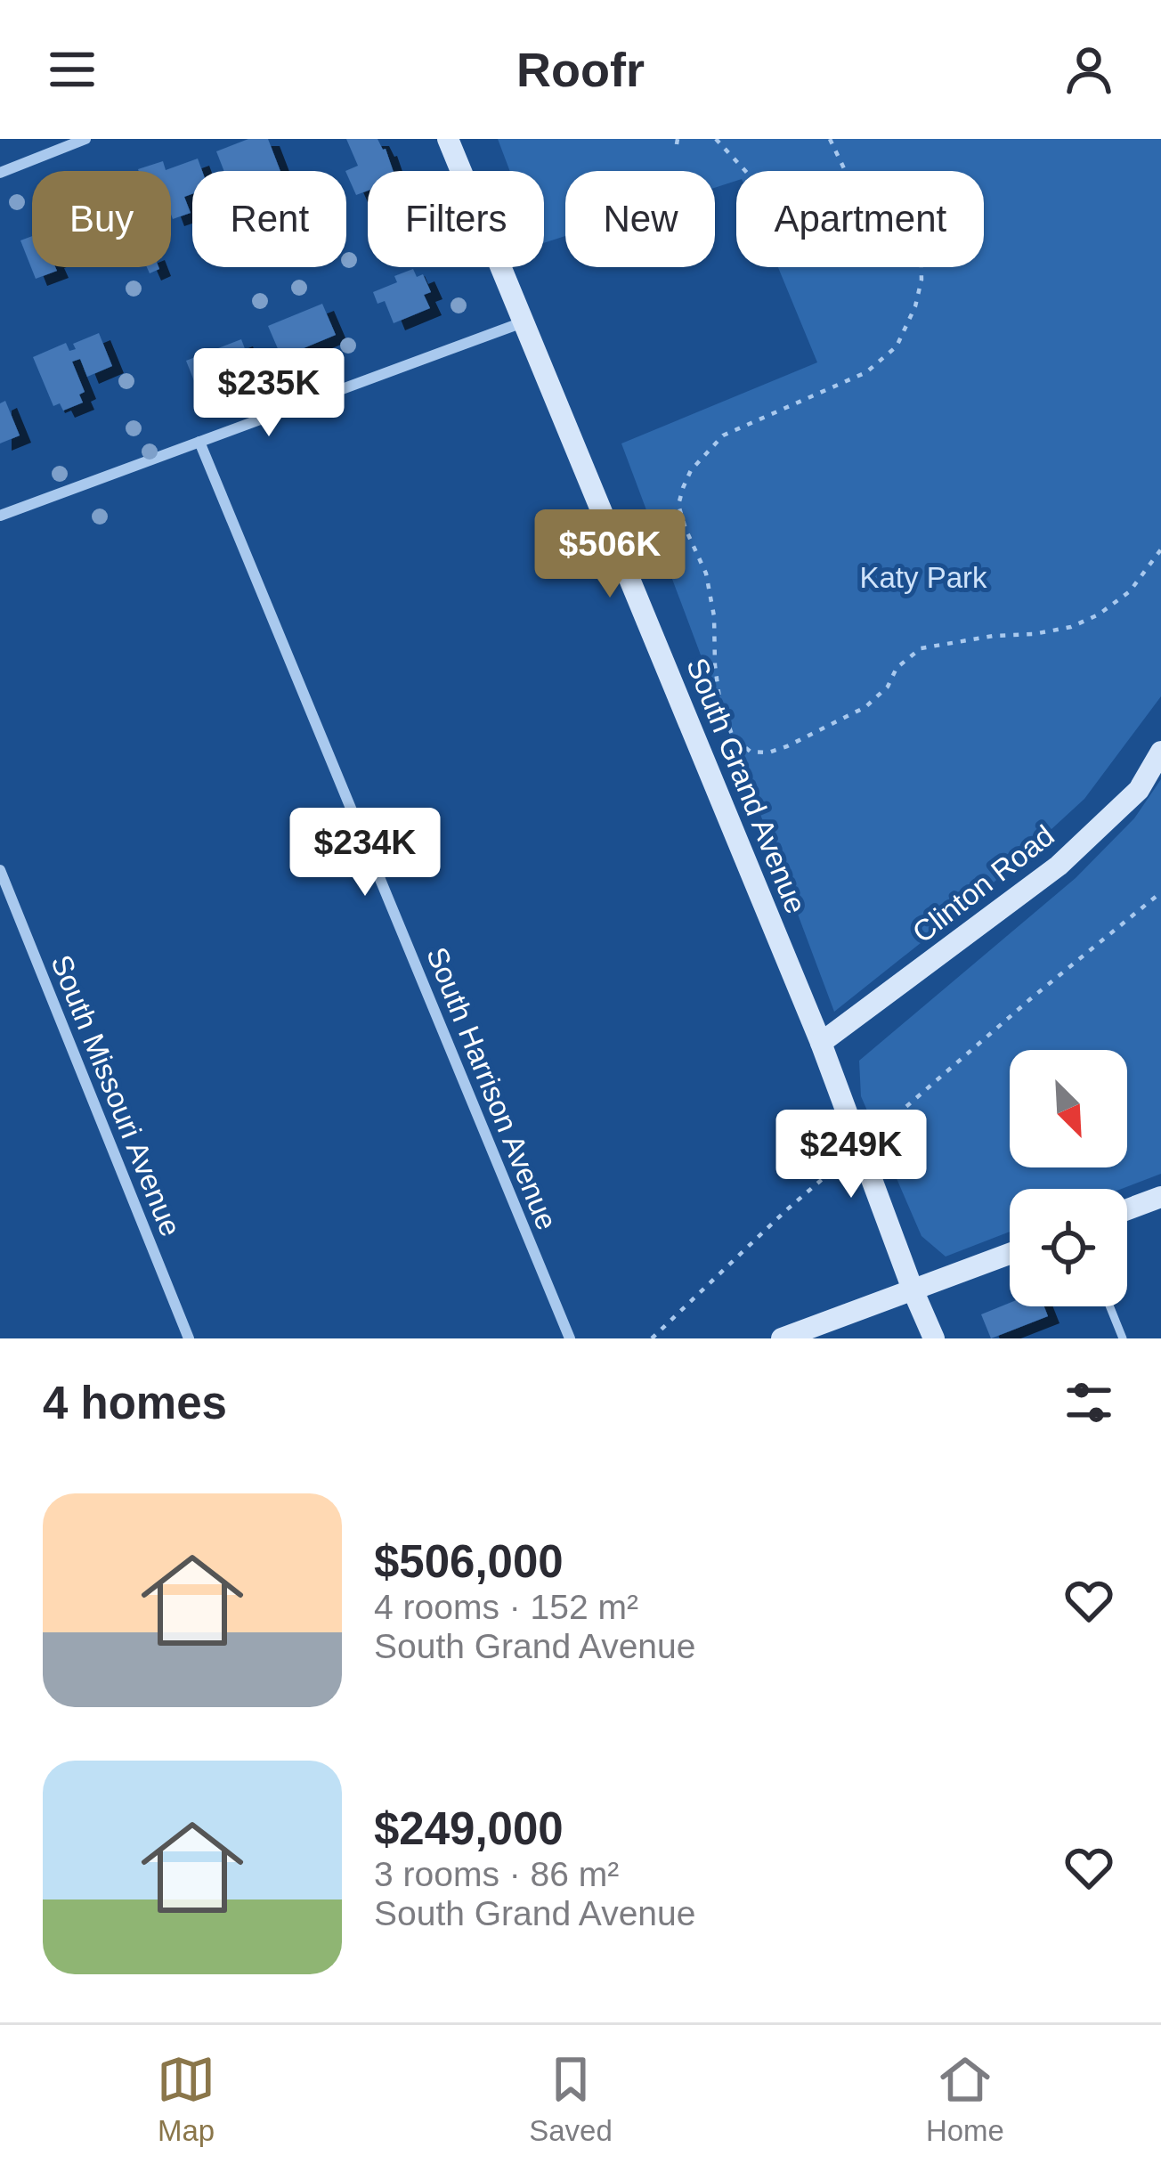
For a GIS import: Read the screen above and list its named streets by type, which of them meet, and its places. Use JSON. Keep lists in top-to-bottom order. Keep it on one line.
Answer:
{"streets":{"street":["South Grand Avenue","Clinton Road","South Harrison Avenue","South Missouri Avenue"]},"crossings":[["South Grand Avenue","Clinton Road"]],"parks":["Katy Park"],"north":"bottom right","page":{"header":"Roofr","chip":["Buy","Rent","Filters","New","Apartment"],"price":["$235K","$506K","$234K","$249K"],"heading":"4 homes","list":[{"name":"$506,000","note":"4 rooms · 152 m² · South Grand Avenue"},{"name":"$249,000","note":"3 rooms · 86 m² · South Grand Avenue"}],"tabs":["Map","Saved","Home"]}}
